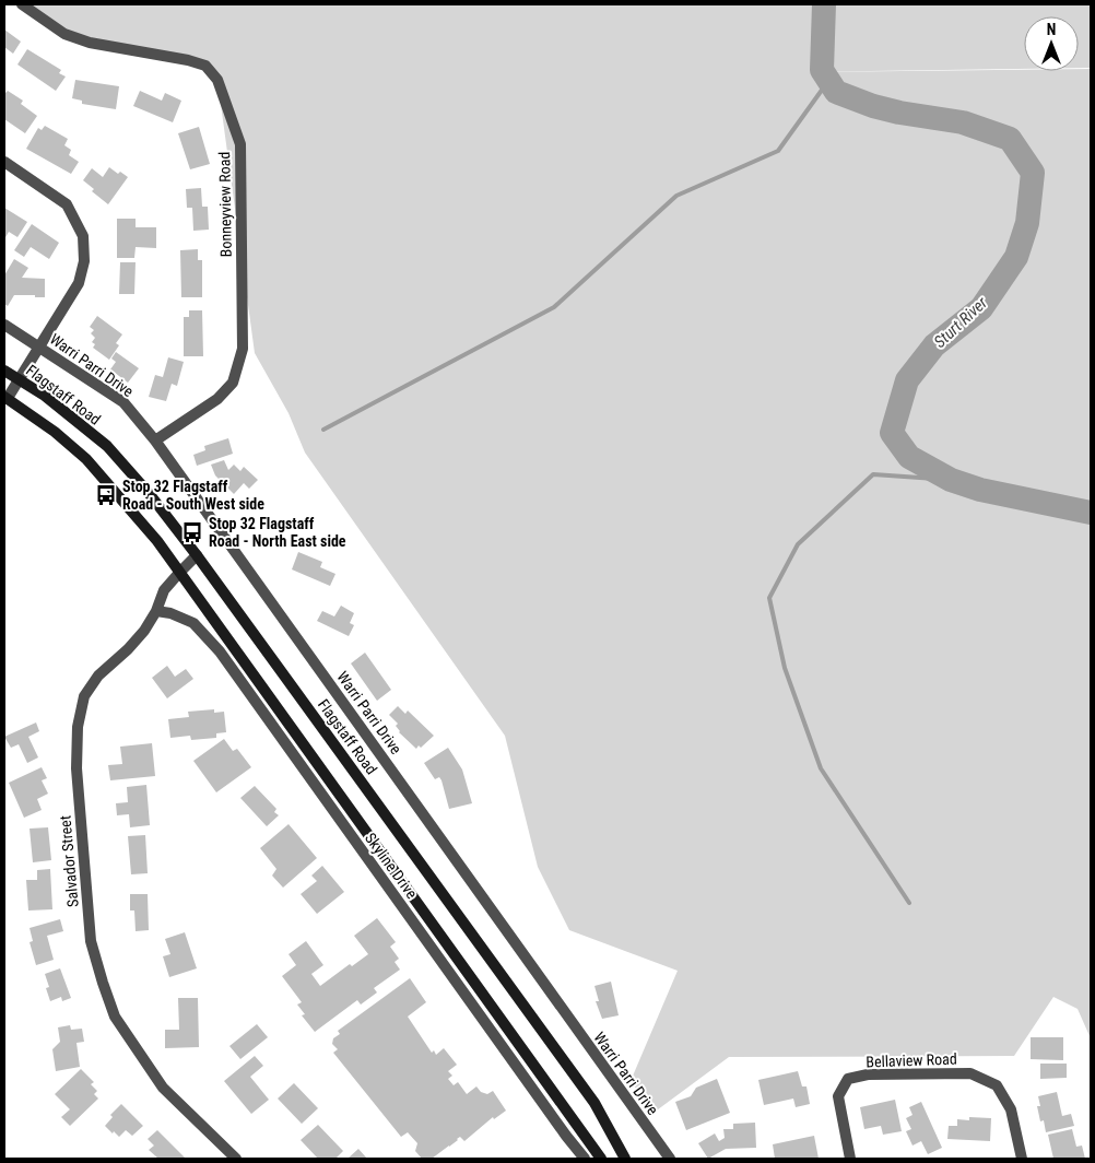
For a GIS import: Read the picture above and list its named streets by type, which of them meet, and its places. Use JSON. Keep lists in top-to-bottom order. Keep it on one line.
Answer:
{"streets":{"main road":["Flagstaff Road"],"street":["Bonneyview Road","Warri Parri Drive","Salvador Street","Skyline Drive","Bellaview Road"]},"crossings":[["Bonneyview Road","Warri Parri Drive"],["Flagstaff Road","Salvador Street"],["Salvador Street","Skyline Drive"]],"water":["Sturt River"],"places":{"bus stop":["Stop 32 Flagstaff Road - South West side","Stop 32 Flagstaff Road - North East side"]},"north":"top"}
